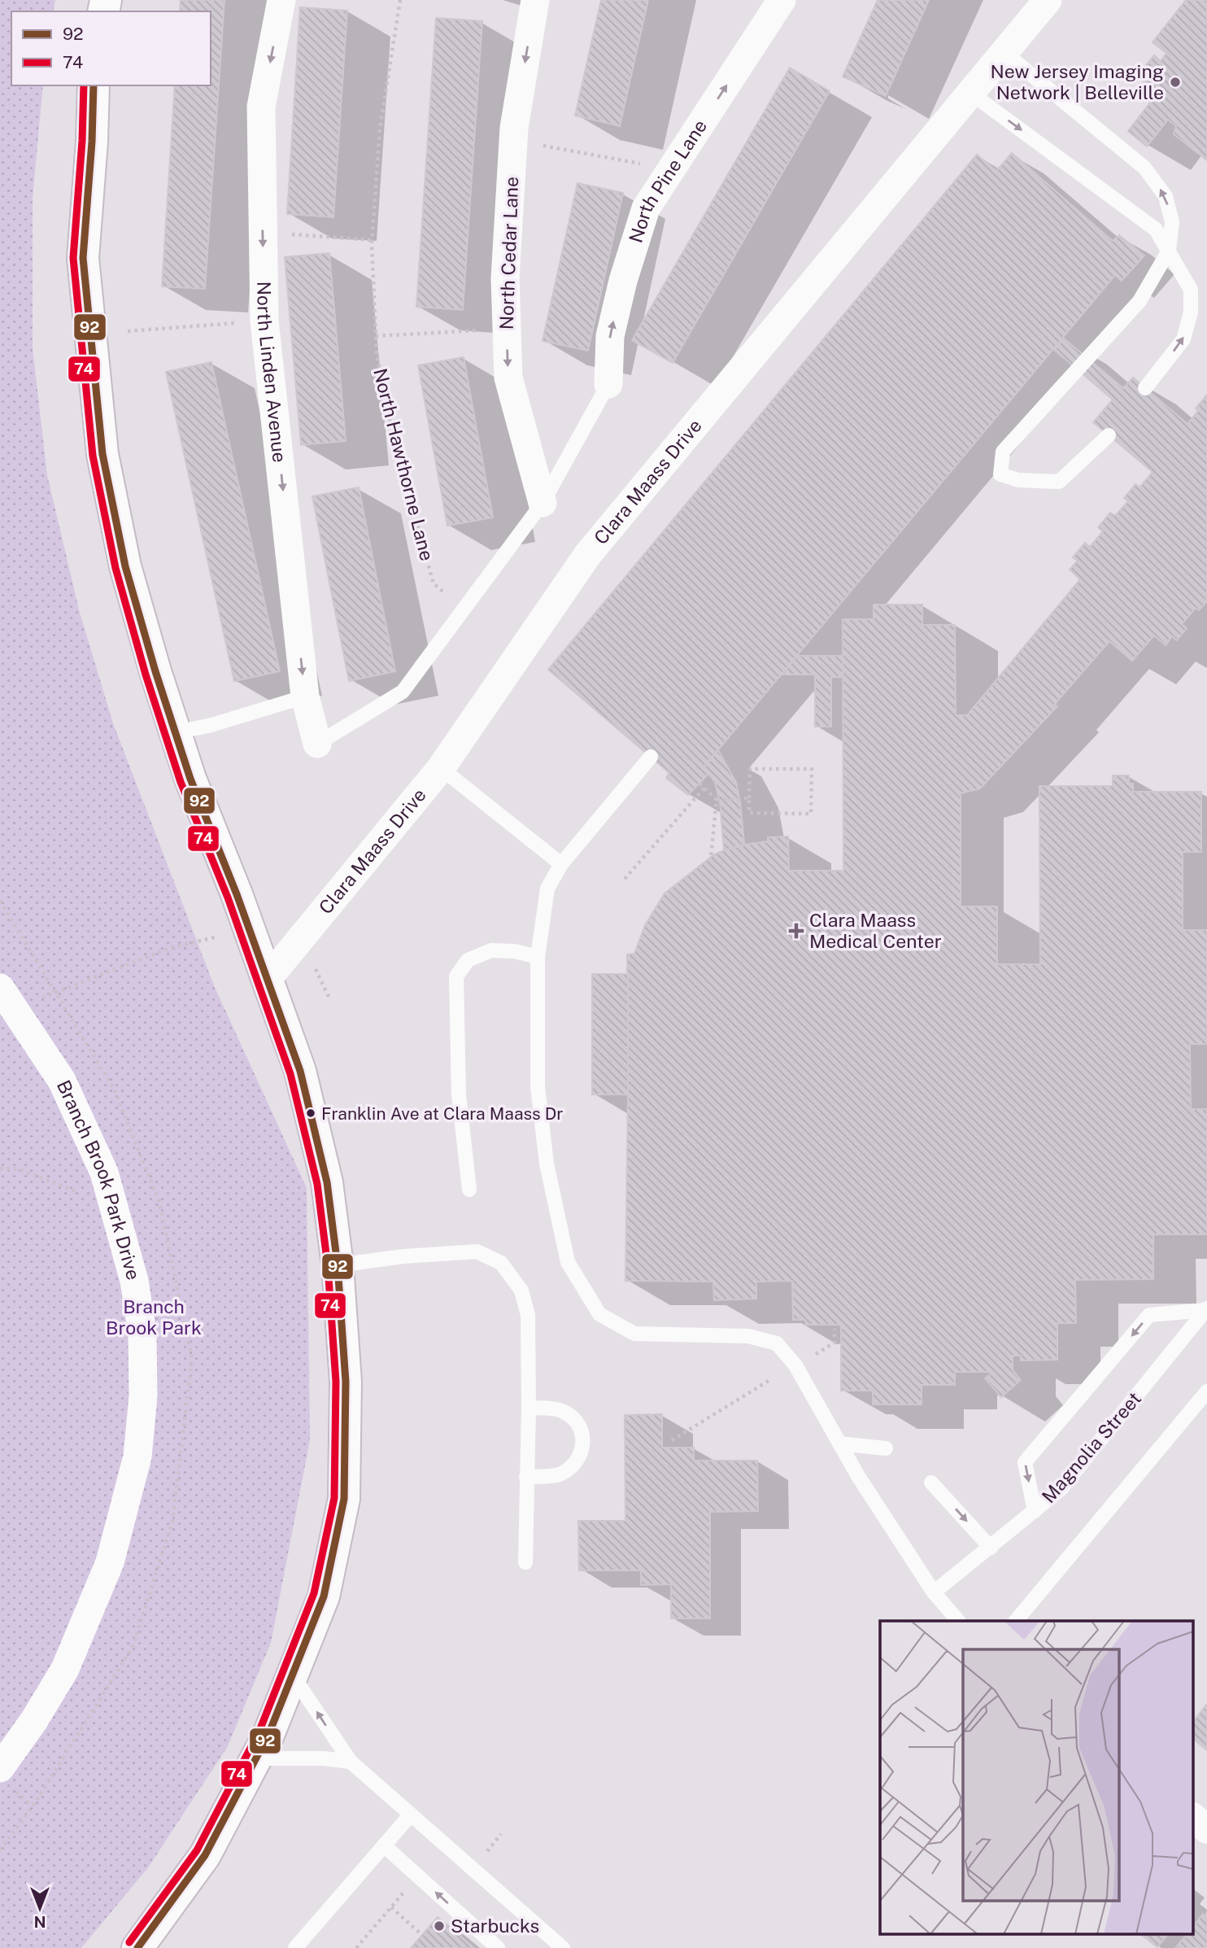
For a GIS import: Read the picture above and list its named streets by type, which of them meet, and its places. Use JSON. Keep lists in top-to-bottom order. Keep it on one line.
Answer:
{"streets":{"street":["North Pine Lane","North Cedar Lane","North Linden Avenue","Clara Maass Drive","Branch Brook Park Drive"],"lane":["Magnolia Street"],"path":["North Hawthorne Lane"]},"one_way":["North Pine Lane","North Cedar Lane","North Linden Avenue"],"parks":["Branch Brook Park"],"places":{"other":["New Jersey Imaging Network | Belleville","Franklin Ave at Clara Maass Dr","Starbucks"],"health":["Clara Maass Medical Center"]},"lines":["transit line 92","transit line 74"],"legend":["92","74"],"north":"bottom"}
